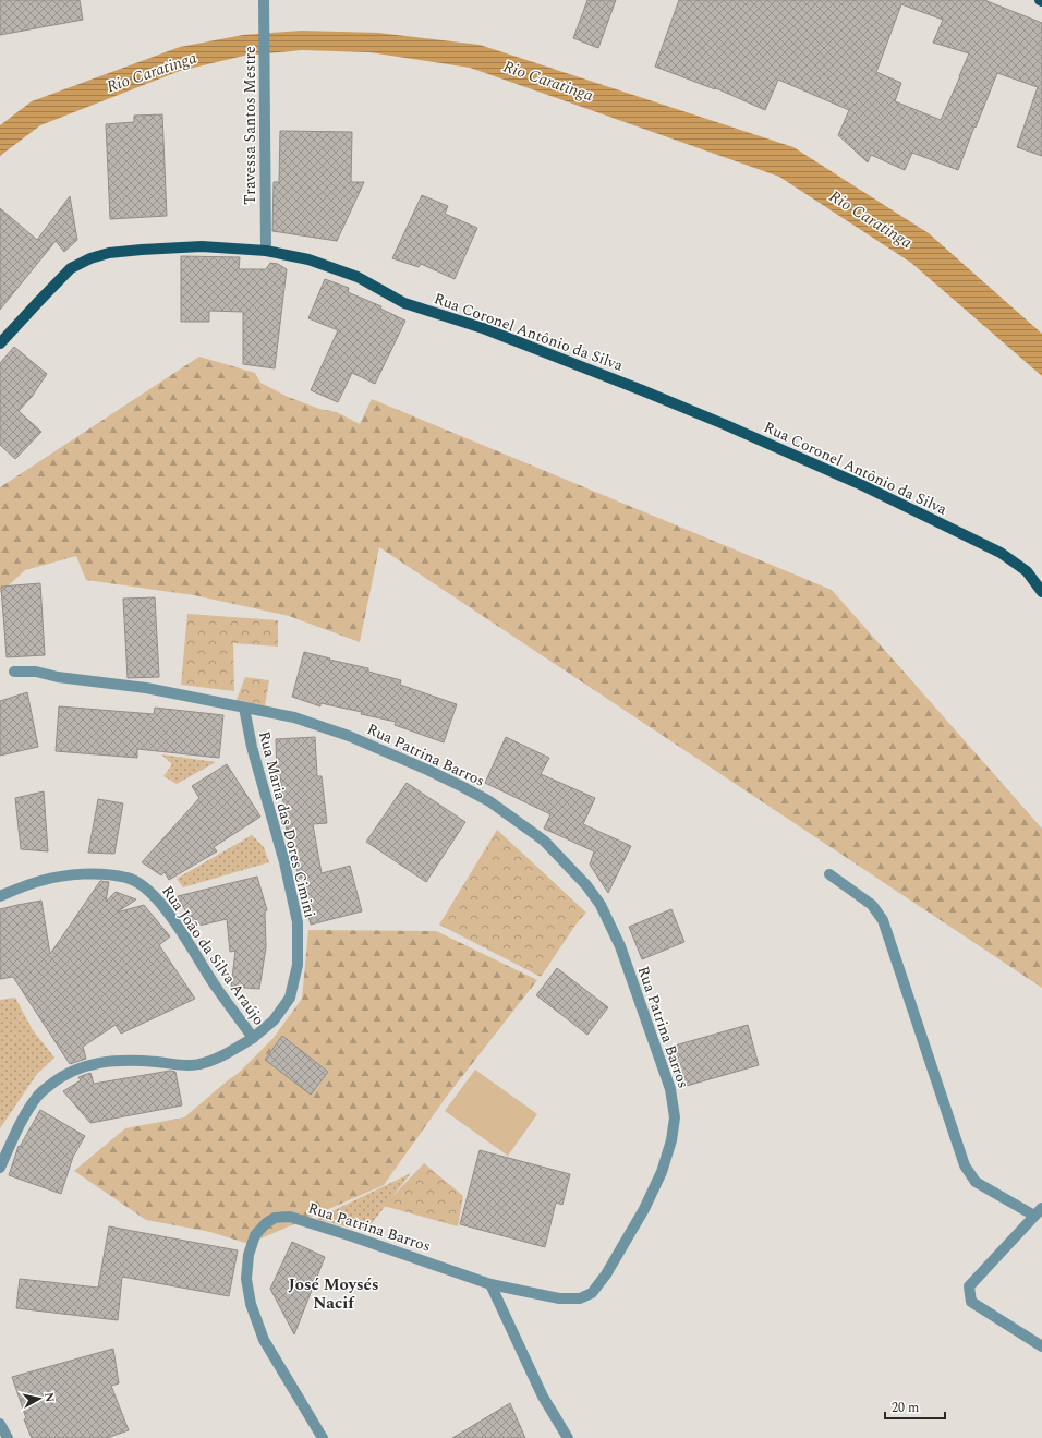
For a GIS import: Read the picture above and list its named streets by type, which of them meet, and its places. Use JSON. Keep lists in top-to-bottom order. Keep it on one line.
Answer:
{"streets":{"main road":["Rua Coronel Antônio da Silva"],"street":["Travessa Santos Mestre","Rua Patrina Barros","Rua Maria das Dores Cimini","Rua João da Silva Araújo"]},"crossings":[["Travessa Santos Mestre","Rua Coronel Antônio da Silva"],["Rua Patrina Barros","Rua Maria das Dores Cimini"],["Rua Maria das Dores Cimini","Rua João da Silva Araújo"]],"districts":["José Moysés Nacif"],"water":["Rio Caratinga"],"scale_bar":"20 m","north":"right"}
